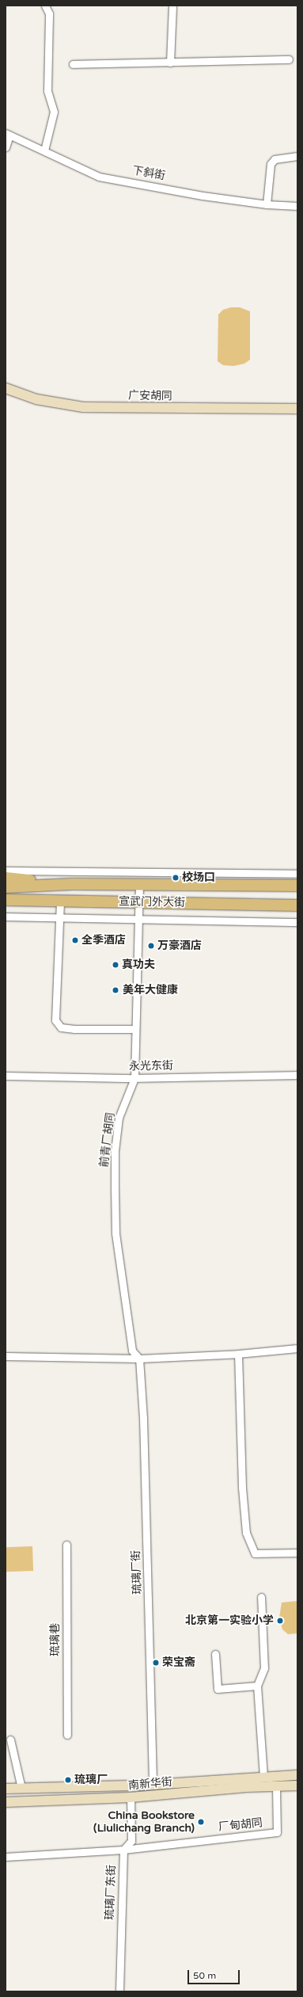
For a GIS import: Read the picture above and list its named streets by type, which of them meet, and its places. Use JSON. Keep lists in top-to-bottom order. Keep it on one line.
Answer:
{"streets":{"main road":["广安胡同","宣武门外大街","南新华街"],"street":["下斜街","永光东街","前青厂胡同","琉璃厂街","琉璃巷","厂甸胡同","琉璃厂东街"]},"crossings":[["宣武门外大街","前青厂胡同"],["永光东街","前青厂胡同"],["前青厂胡同","琉璃厂街"],["琉璃厂街","南新华街"],["南新华街","厂甸胡同"],["南新华街","琉璃厂东街"],["厂甸胡同","琉璃厂东街"]],"places":["校场口","全季酒店","万豪酒店","真功夫","美年大健康","北京第一实验小学","荣宝斋","琉璃厂","China Bookstore (Liulichang Branch)"],"scale_bar":"50 m"}
